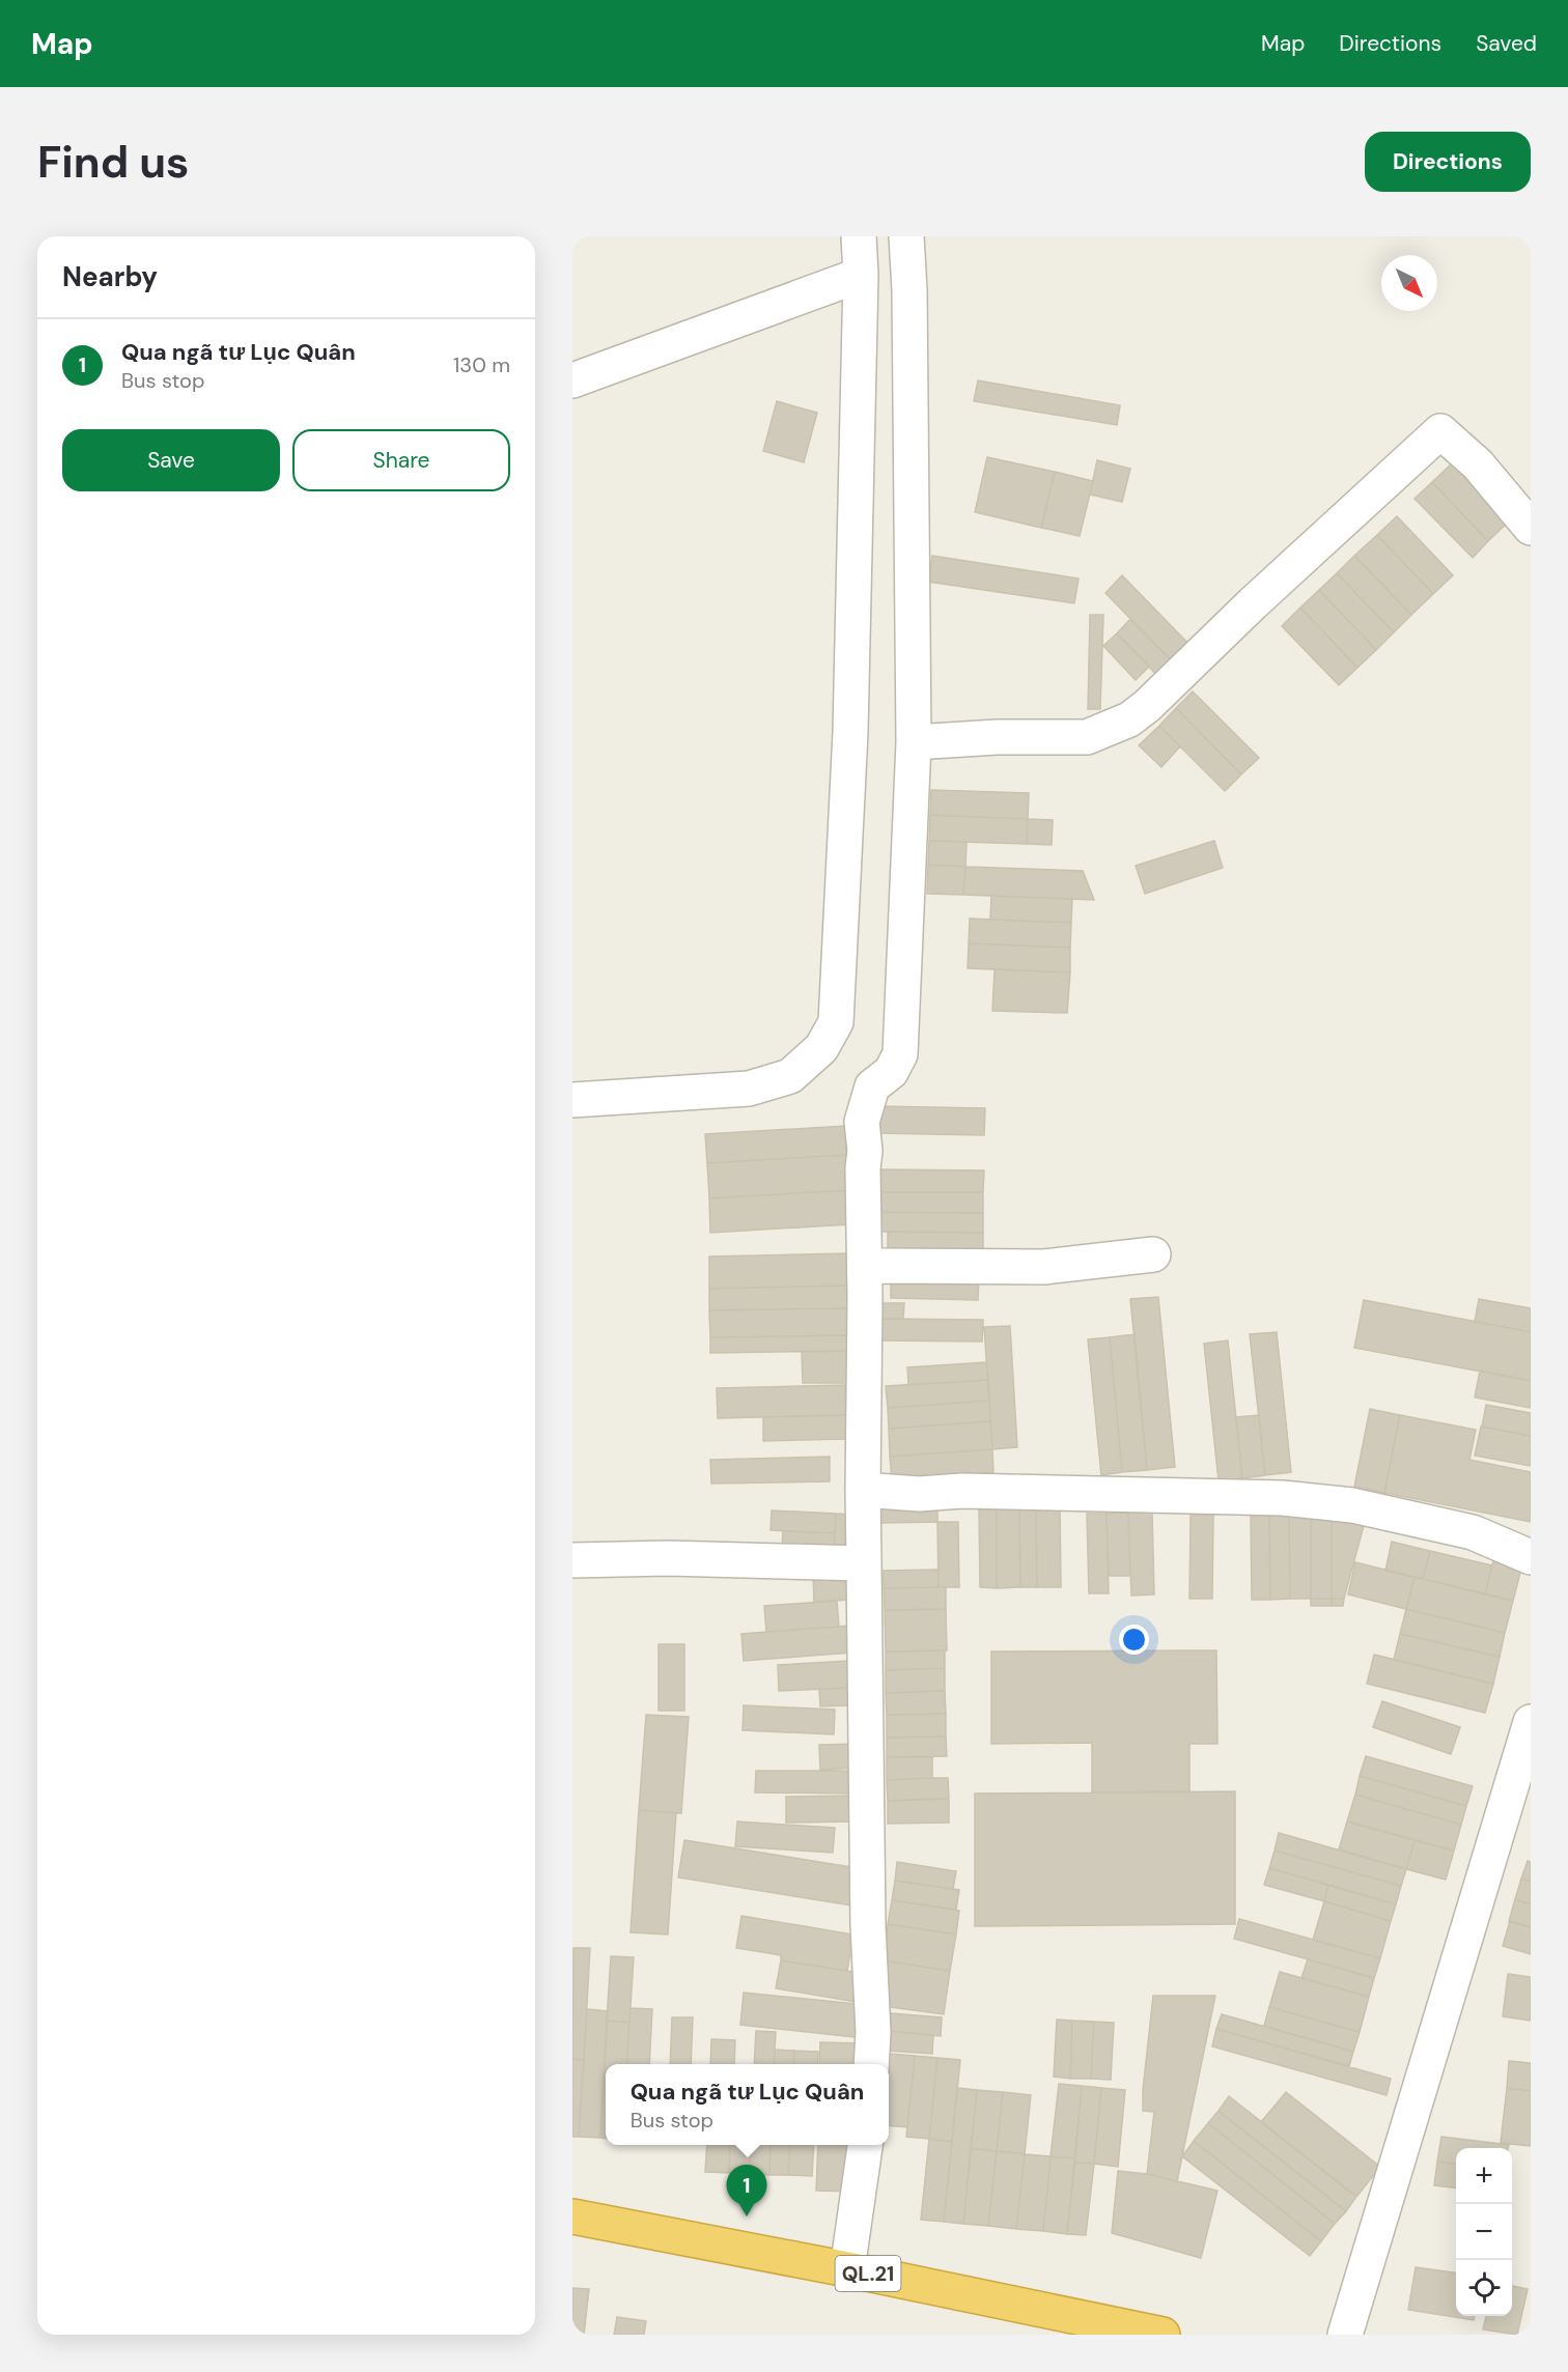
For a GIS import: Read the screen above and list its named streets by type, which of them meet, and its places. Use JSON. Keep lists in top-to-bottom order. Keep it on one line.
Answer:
{"streets":{"highway":["QL.21"]},"north":"bottom right","page":{"header":"Map","nav":["Map","Directions","Saved"],"buttons":["Directions",["Save","Share"]],"title":"Find us","heading":"Nearby","list":[{"mark":"1","name":"Qua ngã tư Lục Quân","note":"Bus stop","value":"130 m"}],"popup":["Qua ngã tư Lục Quân","Bus stop"],"map_buttons":["+","−"],"pins":"1"}}
